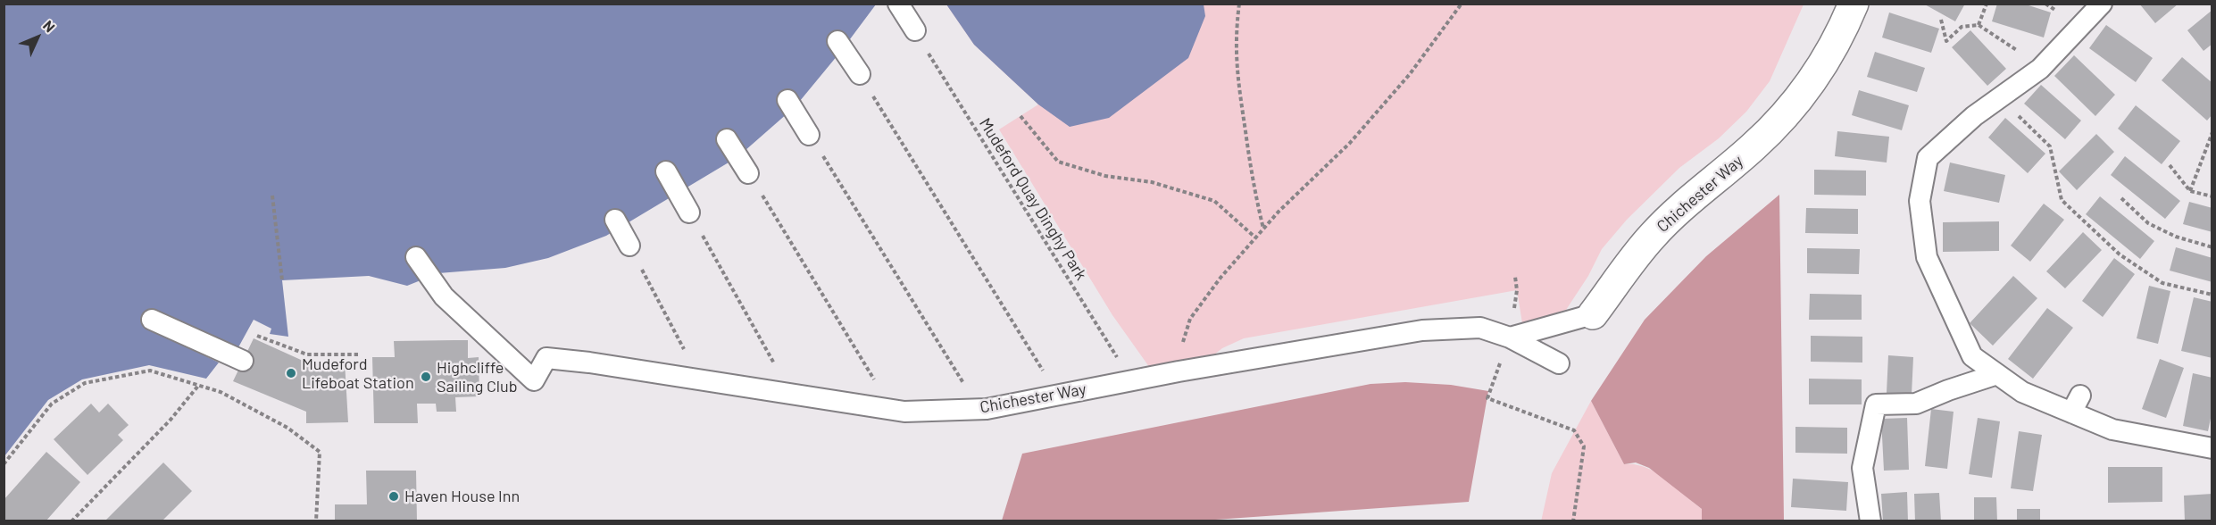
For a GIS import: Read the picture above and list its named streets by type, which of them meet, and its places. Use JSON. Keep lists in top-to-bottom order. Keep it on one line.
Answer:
{"streets":{"street":["Chichester Way"],"path":["Mudeford Quay Dinghy Park"]},"crossings":[["Chichester Way","Mudeford Quay Dinghy Park"]],"places":["Mudeford Lifeboat Station","Highcliffe Sailing Club","Haven House Inn"],"north":"top right"}
